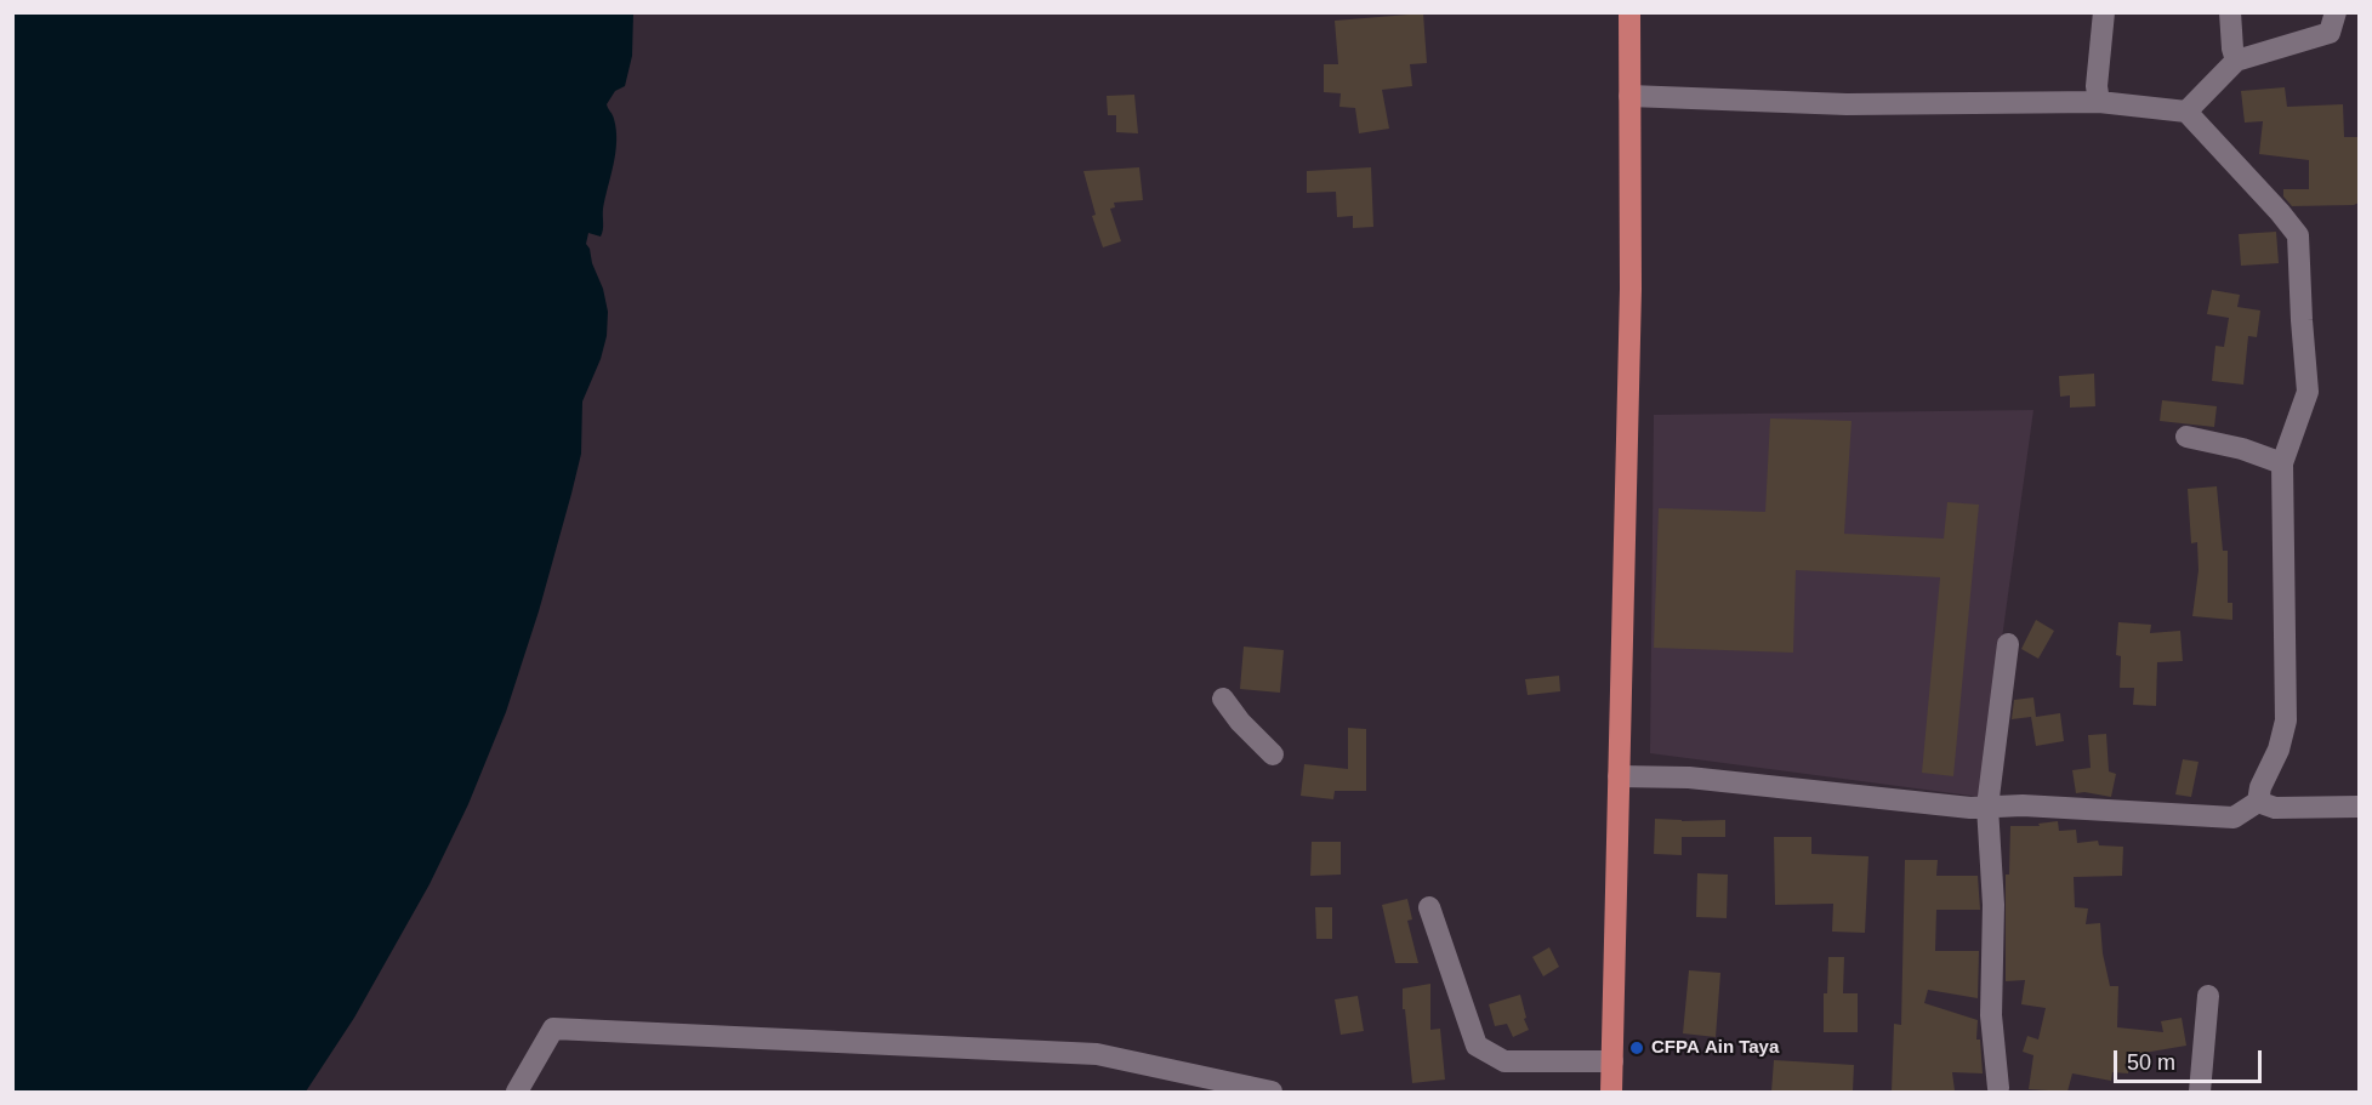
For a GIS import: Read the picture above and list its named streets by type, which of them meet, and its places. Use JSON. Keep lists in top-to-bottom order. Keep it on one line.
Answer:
{"places":["CFPA Ain Taya"],"scale_bar":"50 m"}
